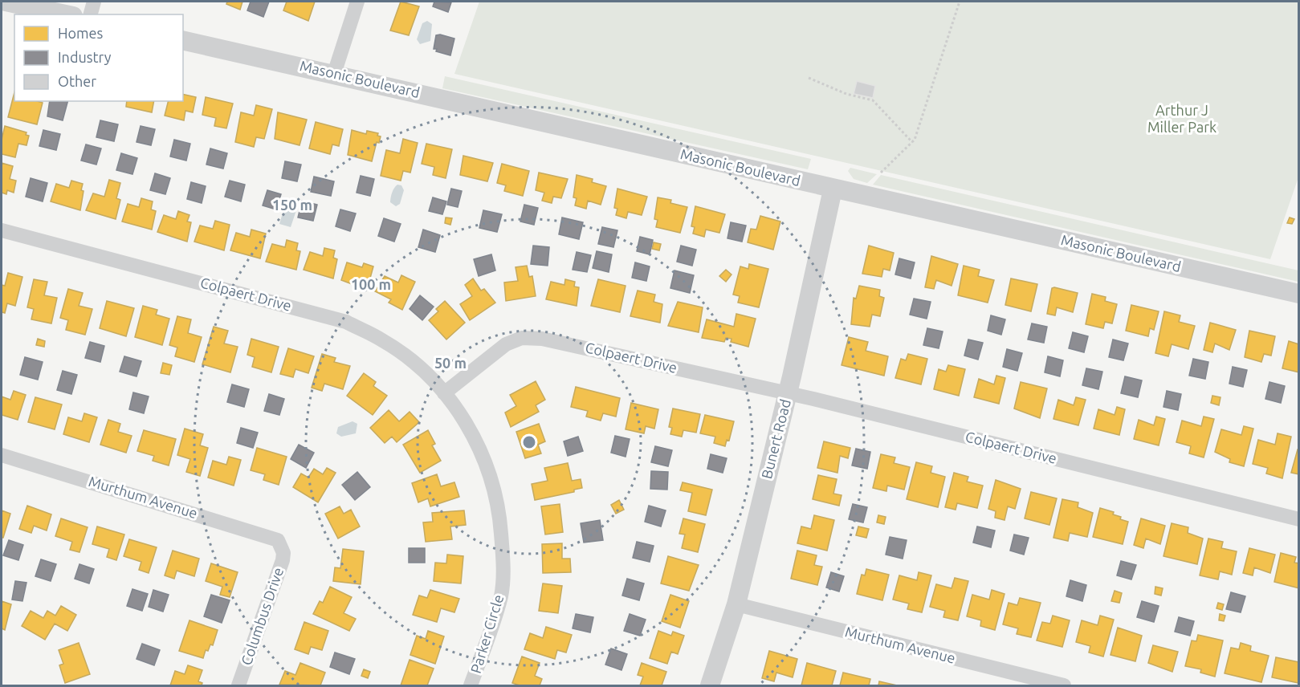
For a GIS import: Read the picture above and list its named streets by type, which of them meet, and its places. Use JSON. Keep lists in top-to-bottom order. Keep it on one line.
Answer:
{"streets":{"street":["Masonic Boulevard","Colpaert Drive","Bunert Road","Murthum Avenue","Columbus Drive","Parker Circle"]},"crossings":[["Masonic Boulevard","Bunert Road"],["Colpaert Drive","Bunert Road"],["Colpaert Drive","Parker Circle"],["Bunert Road","Murthum Avenue"],["Murthum Avenue","Columbus Drive"]],"parks":["Arthur J Miller Park"],"legend":["Homes","Industry","Other"],"rings":["150 m","100 m","50 m"]}
